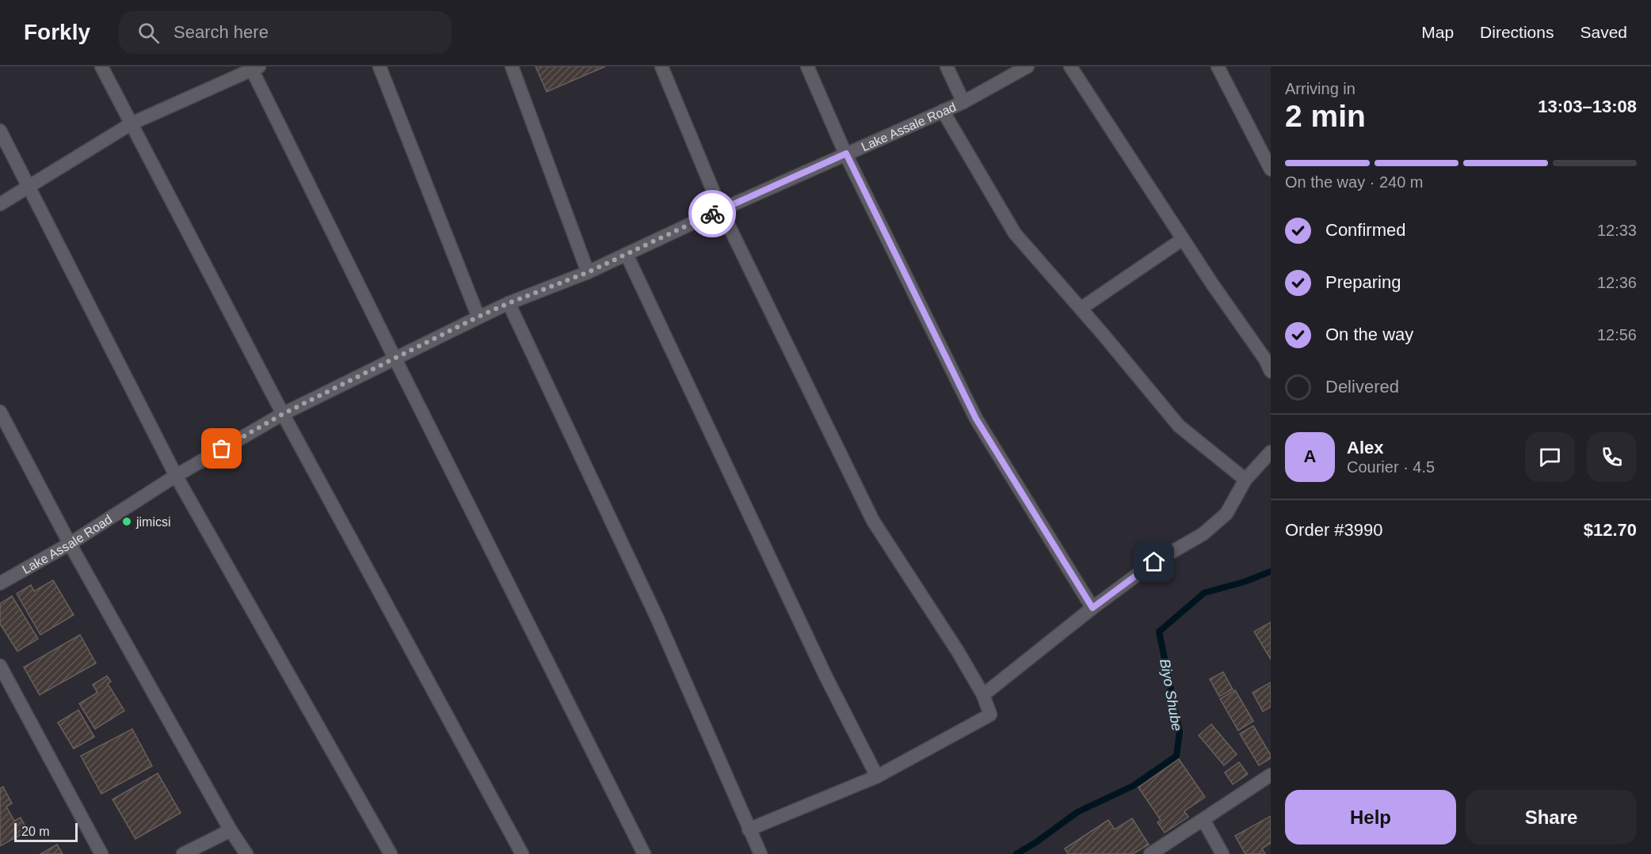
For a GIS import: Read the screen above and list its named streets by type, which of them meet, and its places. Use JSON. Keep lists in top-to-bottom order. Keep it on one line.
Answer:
{"streets":{"street":["Lake Assale Road"]},"water":["Biyo Shube"],"places":["jimicsi"],"scale_bar":"20 m","page":{"header":"Forkly","search":"Search here","nav":["Map","Directions","Saved"],"heading":["2 min","Arriving in","13:03–13:08"],"panel":["Alex","Courier · 4.5","Order #3990","$12.70"],"bar":"On the way · 240 m","list":[["Confirmed","12:33"],["Preparing","12:36"],["On the way","12:56"],"Delivered"],"round":"A","buttons":["Help","Share"],"scale":"20 m"}}
